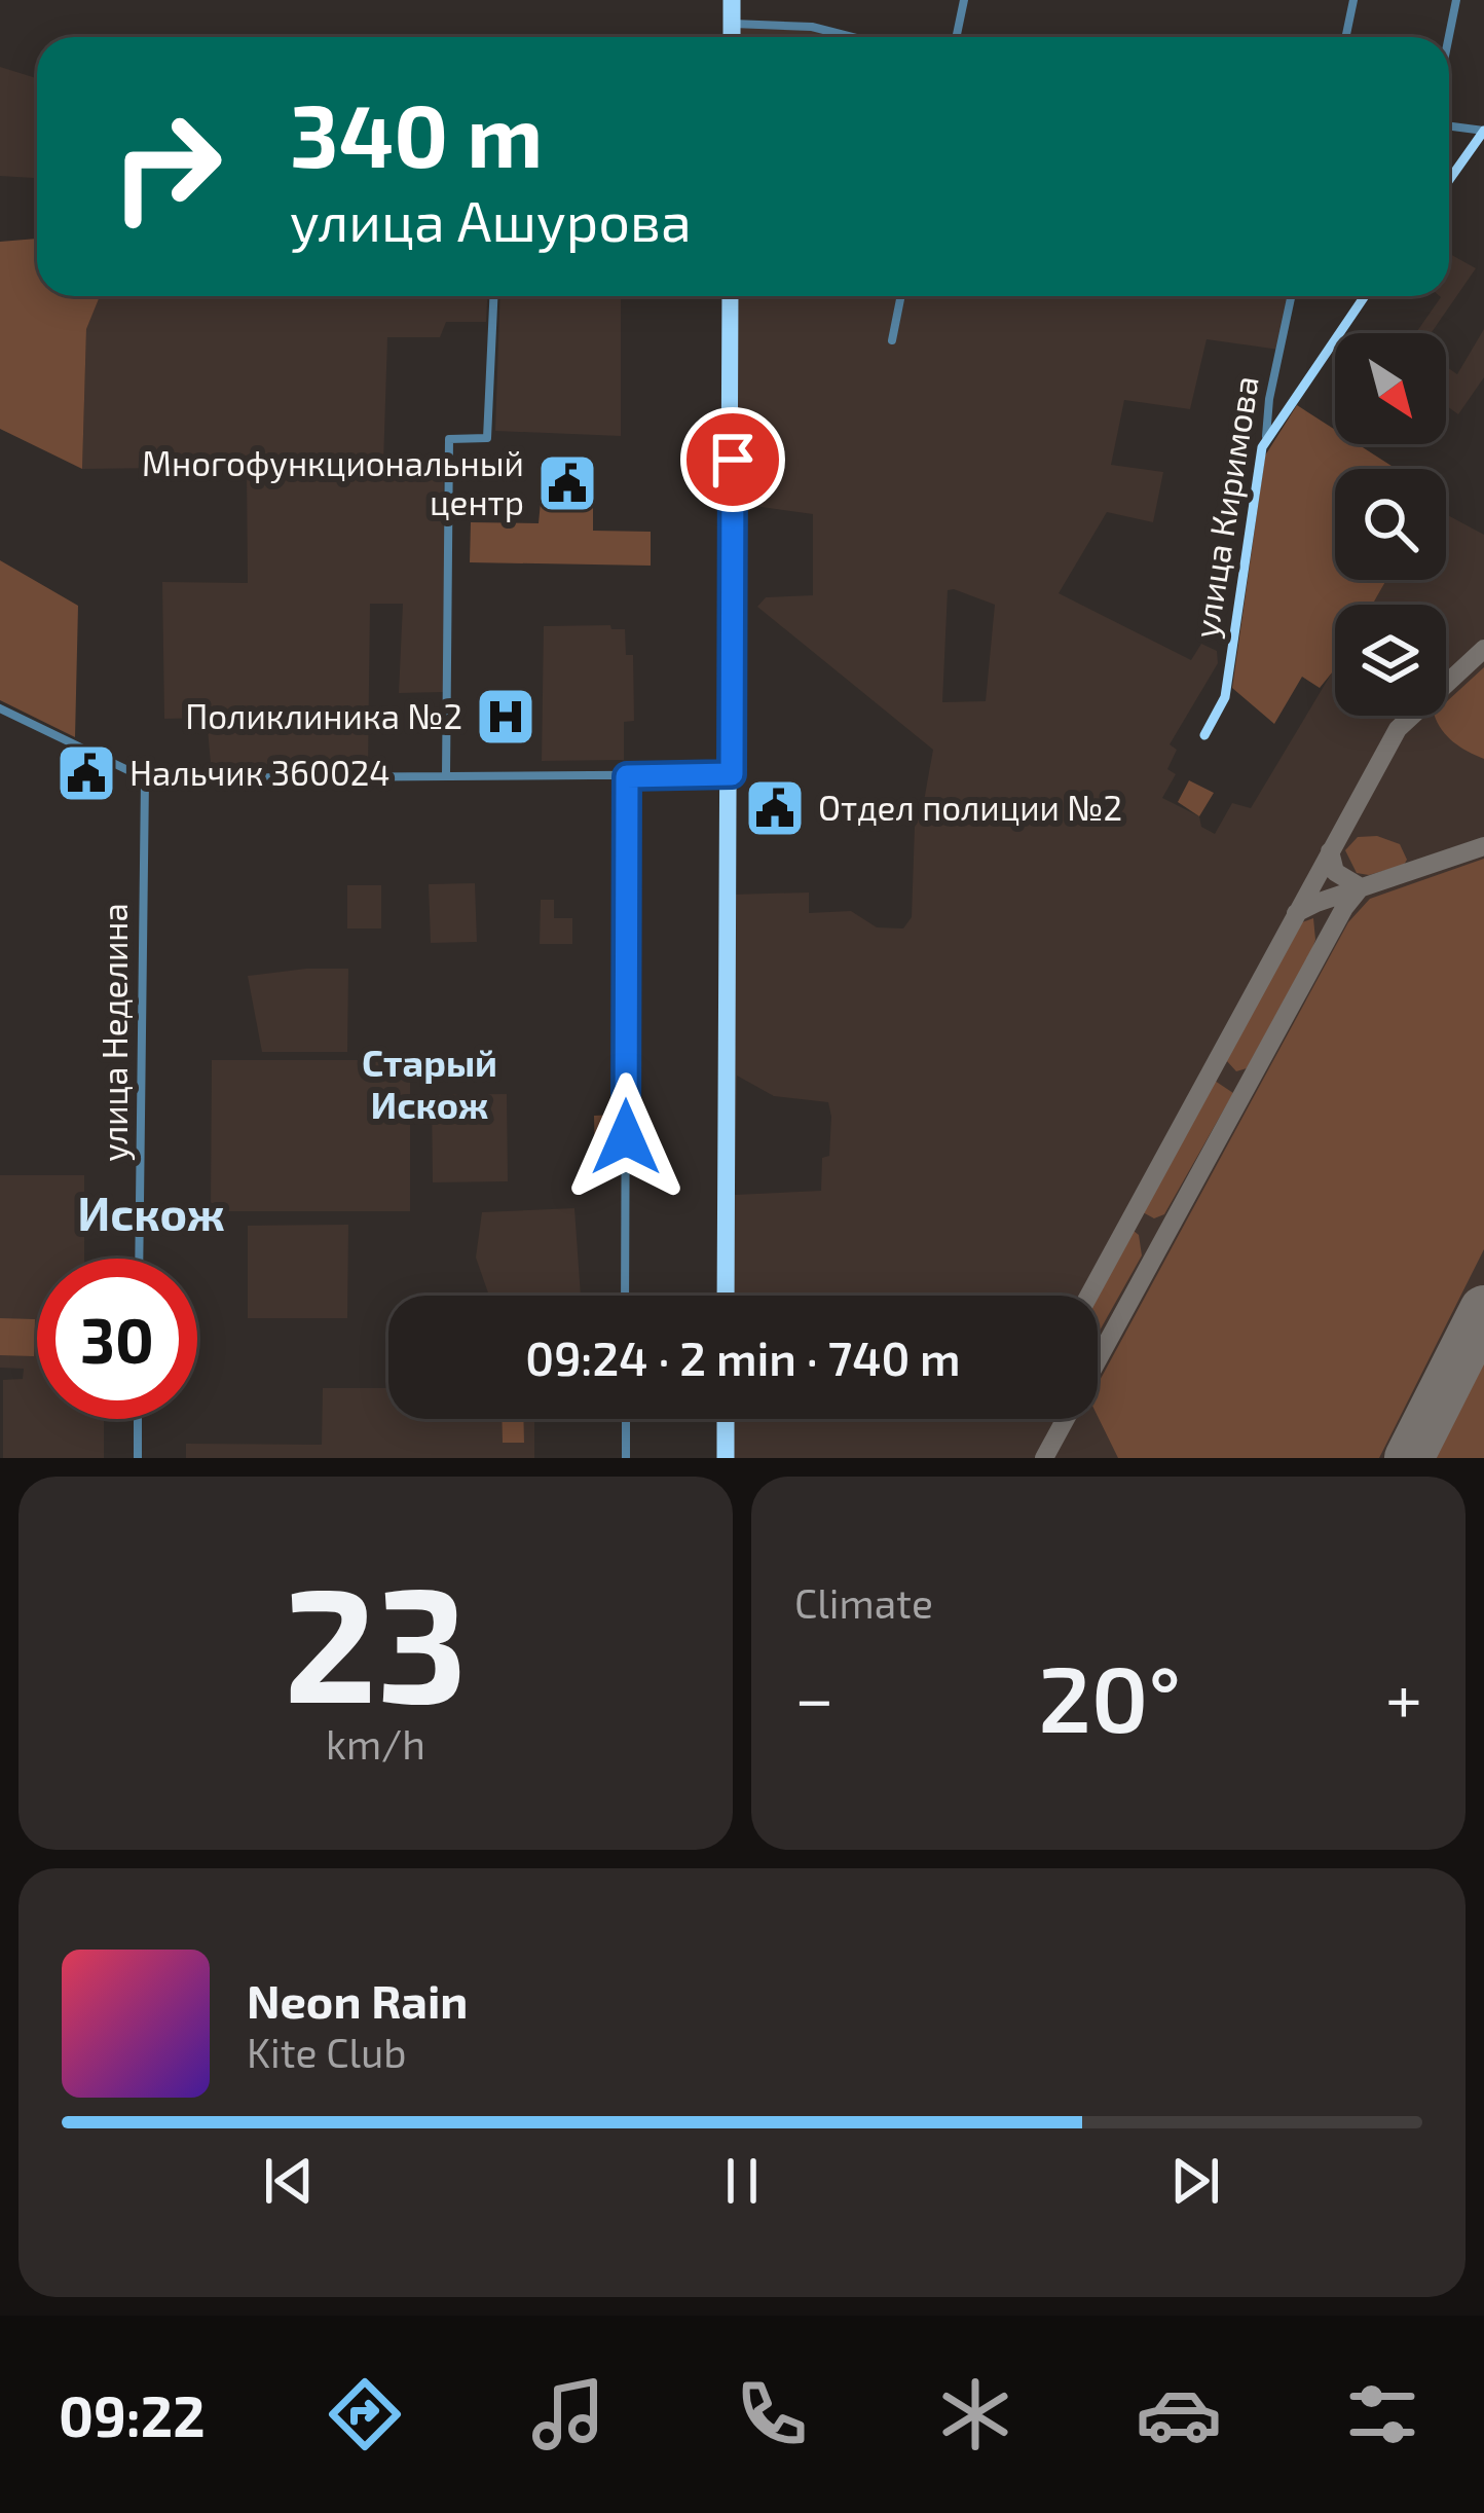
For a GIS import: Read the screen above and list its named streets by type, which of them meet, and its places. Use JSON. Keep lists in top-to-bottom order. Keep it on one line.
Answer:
{"streets":{"main road":["улица Киримова"],"street":["улица Неделина"]},"districts":["Старый Искож","Искож"],"places":{"public building":["Многофункциональный центр","Нальчик 360024","Отдел полиции №2"],"hospital":["Поликлиника №2"]},"north":"bottom right","page":{"turn":["340 m","улица Ашурова"],"limit":"30","trip":"09:24 · 2 min · 740 m","tile":[["23","km/h"],"Climate"],"heat":["−","20°","+"],"song":["Neon Rain","Kite Club"],"tabs":"09:22"}}
